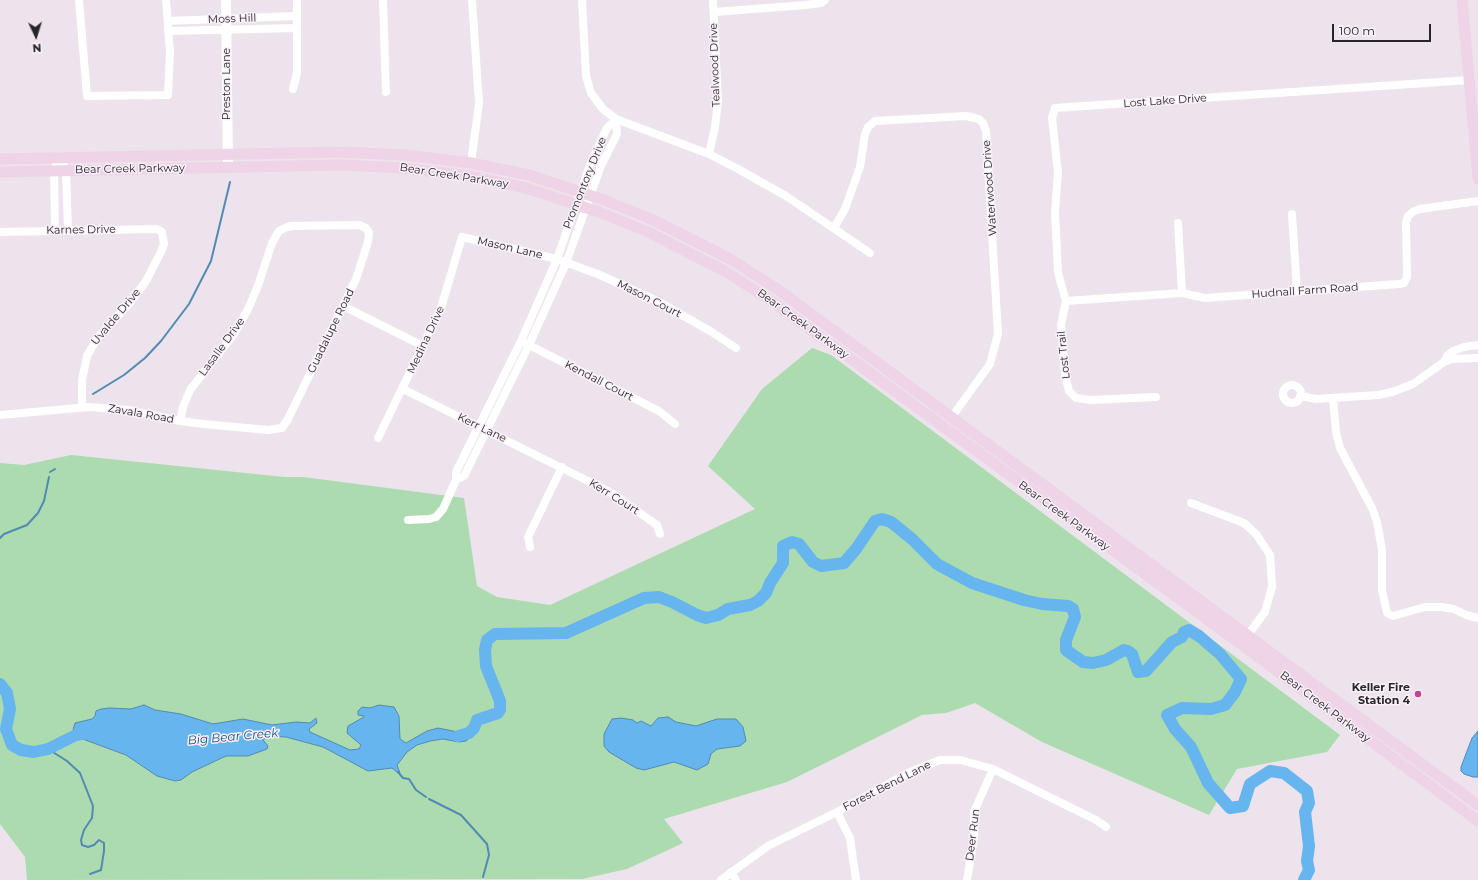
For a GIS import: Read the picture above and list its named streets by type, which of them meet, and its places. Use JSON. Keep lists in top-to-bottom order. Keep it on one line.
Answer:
{"streets":{"main road":["Bear Creek Parkway"],"street":["Moss Hill","Tealwood Drive","Preston Lane","Lost Lake Drive","Promontory Drive","Waterwood Drive","Karnes Drive","Mason Lane","Hudnall Farm Road","Mason Court","Uvalde Drive","Guadalupe Road","Medina Drive","Lasalle Drive","Lost Trail","Kendall Court","Zavala Road","Kerr Lane","Kerr Court","Forest Bend Lane","Deer Run"]},"crossings":[["Moss Hill","Preston Lane"],["Preston Lane","Bear Creek Parkway"],["Lost Lake Drive","Hudnall Farm Road"],["Lost Lake Drive","Lost Trail"],["Bear Creek Parkway","Promontory Drive"],["Bear Creek Parkway","Waterwood Drive"],["Promontory Drive","Mason Lane"],["Promontory Drive","Mason Court"],["Promontory Drive","Kendall Court"],["Promontory Drive","Kerr Lane"],["Karnes Drive","Uvalde Drive"],["Mason Lane","Mason Court"],["Mason Lane","Medina Drive"],["Hudnall Farm Road","Lost Trail"],["Uvalde Drive","Zavala Road"],["Guadalupe Road","Lasalle Drive"],["Guadalupe Road","Zavala Road"],["Medina Drive","Kerr Lane"],["Lasalle Drive","Zavala Road"],["Kerr Lane","Kerr Court"],["Forest Bend Lane","Deer Run"]],"water":["Big Bear Creek"],"places":["Keller Fire Station 4"],"scale_bar":"100 m","north":"bottom"}
